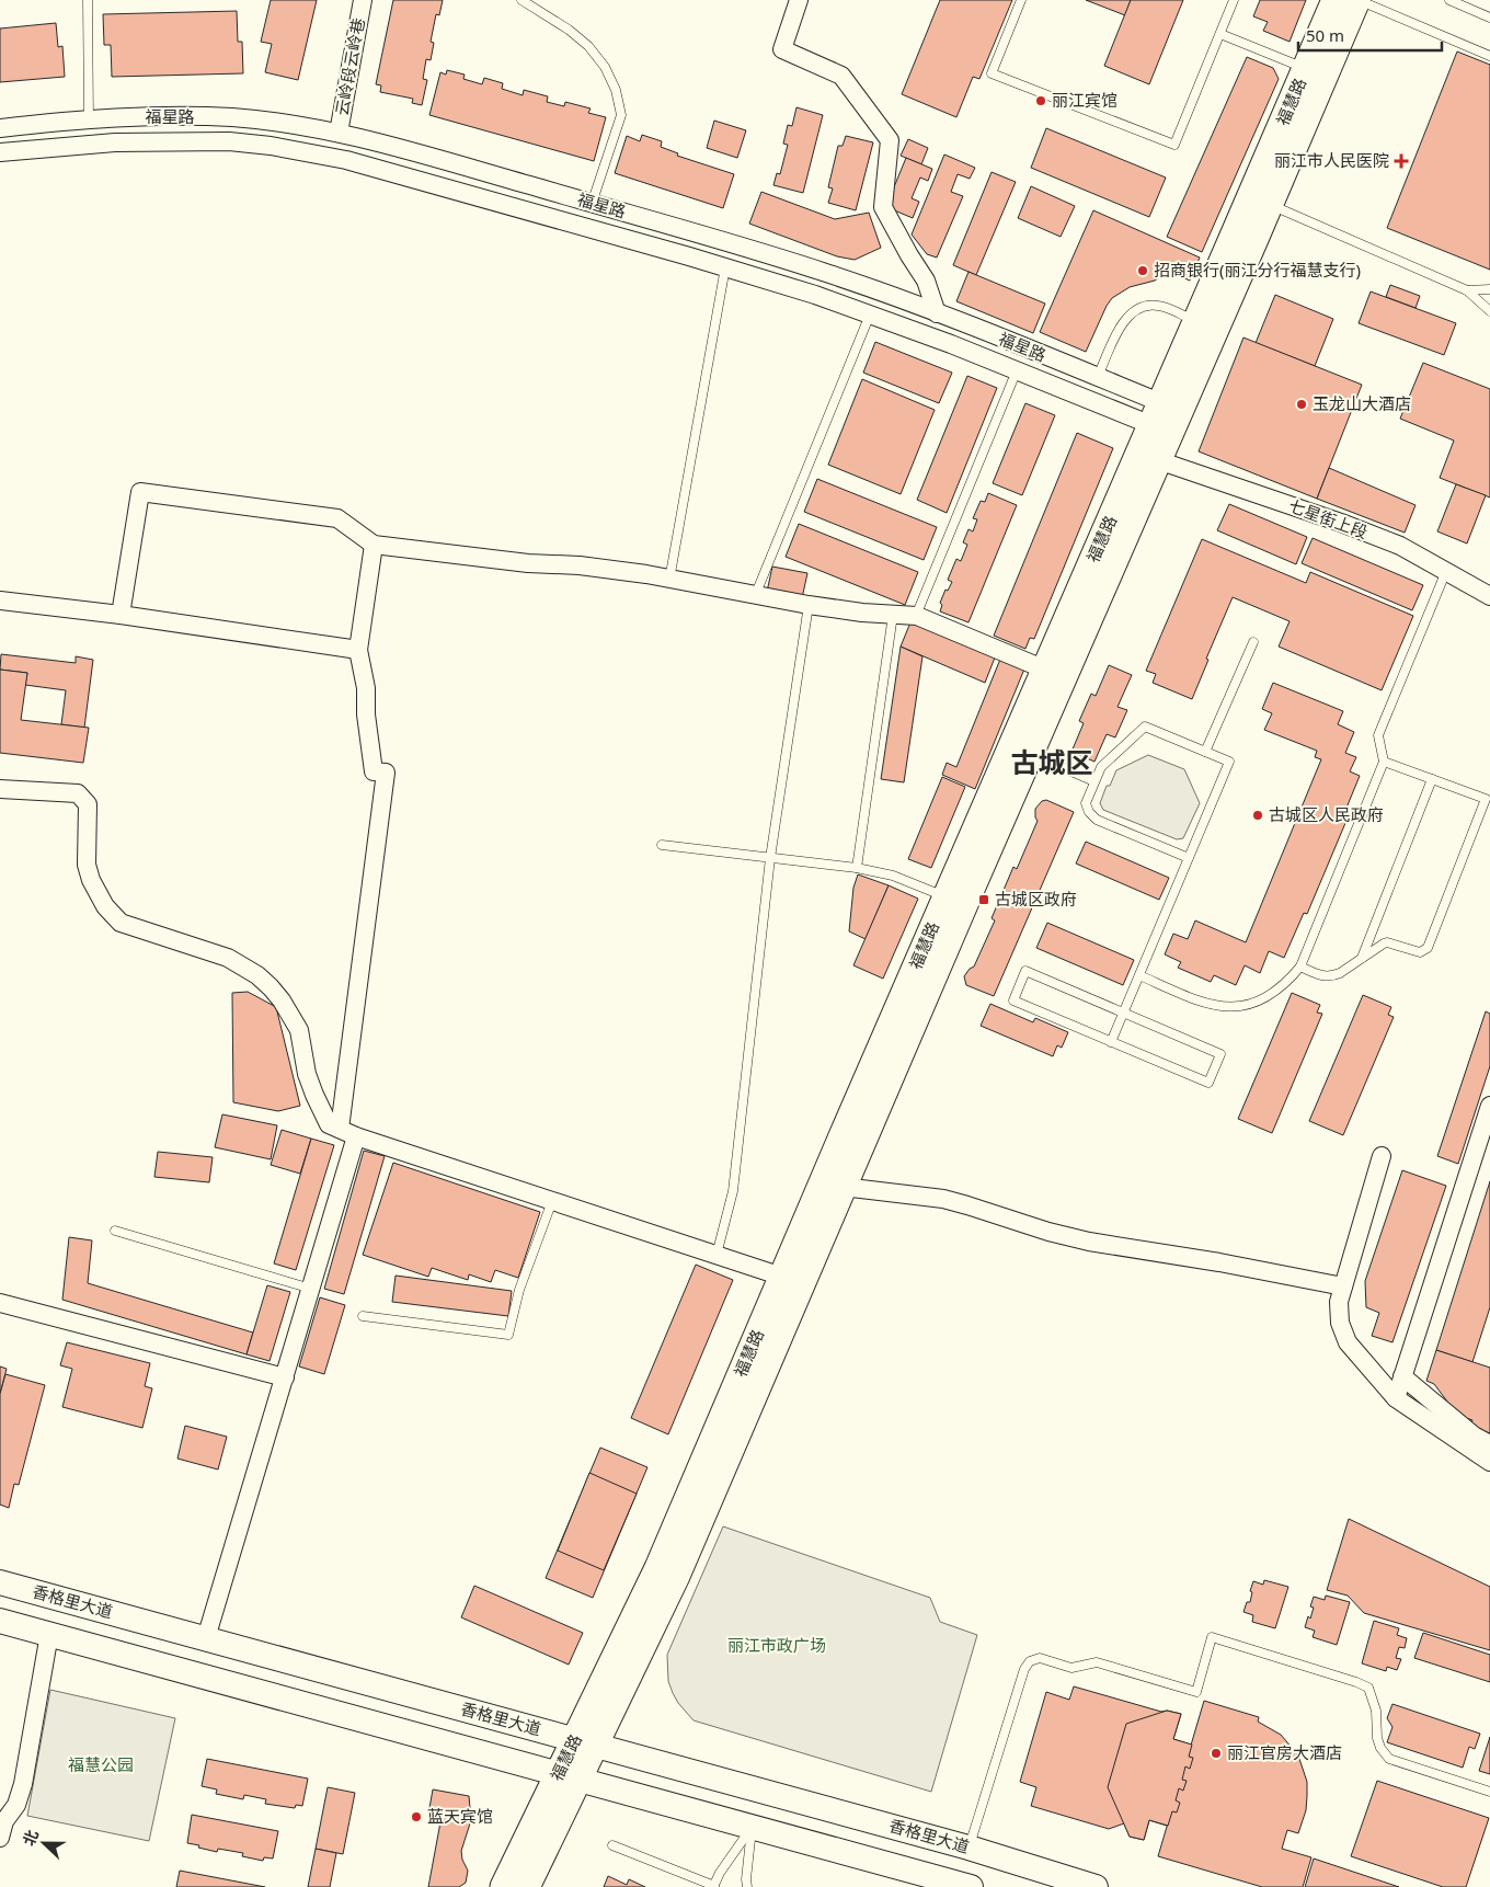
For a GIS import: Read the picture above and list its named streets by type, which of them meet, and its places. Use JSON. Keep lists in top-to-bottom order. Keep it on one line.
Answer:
{"streets":{"main road":["福慧路","香格里大道"],"street":["云岭段云岭巷","福星路","七星街上段"]},"crossings":[["云岭段云岭巷","福星路"],["福慧路","福星路"],["福慧路","七星街上段"],["福慧路","香格里大道"]],"districts":["古城区"],"parks":["丽江市政广场","福慧公园"],"places":{"other":["丽江宾馆","招商银行(丽江分行福慧支行)","玉龙山大酒店","古城区人民政府","丽江官房大酒店","蓝天宾馆"],"health":["丽江市人民医院"],"transit":["古城区政府"]},"scale_bar":"50 m","north":"left"}
